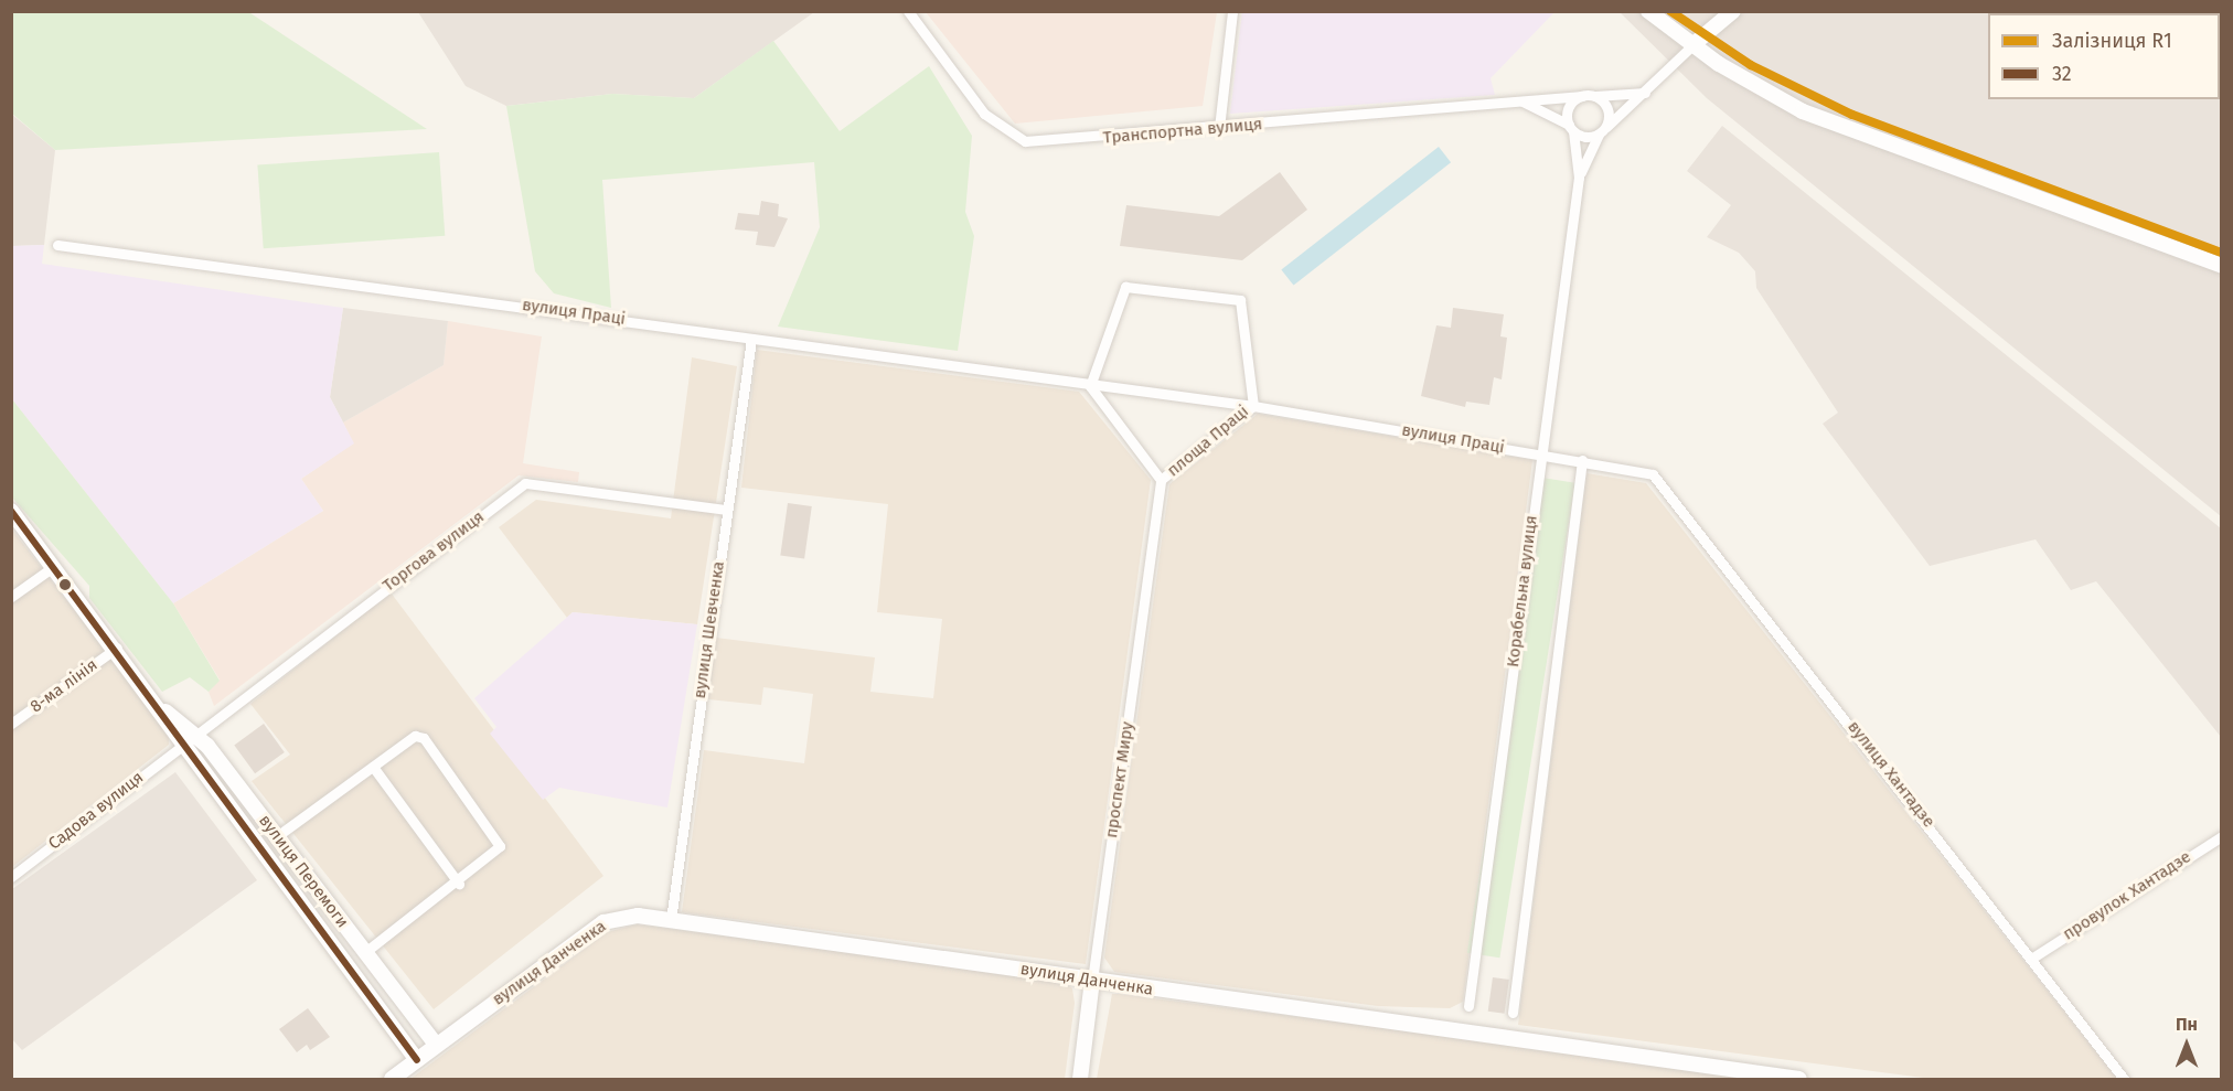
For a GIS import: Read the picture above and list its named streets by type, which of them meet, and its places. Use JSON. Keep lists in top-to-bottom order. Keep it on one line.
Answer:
{"streets":{"main road":["проспект Миру","вулиця Перемоги","вулиця Данченка"],"street":["Транспортна вулиця","вулиця Праці","площа Праці","Торгова вулиця","Корабельна вулиця","вулиця Шевченка","8-ма лінія","вулиця Хантадзе","Садова вулиця","провулок Хантадзе"]},"crossings":[["вулиця Праці","площа Праці"],["вулиця Праці","Корабельна вулиця"],["вулиця Праці","вулиця Шевченка"],["вулиця Праці","вулиця Хантадзе"],["площа Праці","проспект Миру"],["Торгова вулиця","вулиця Шевченка"],["Торгова вулиця","Садова вулиця"],["Торгова вулиця","вулиця Перемоги"],["вулиця Шевченка","вулиця Данченка"],["8-ма лінія","вулиця Перемоги"],["вулиця Хантадзе","провулок Хантадзе"],["проспект Миру","вулиця Данченка"],["Садова вулиця","вулиця Перемоги"],["вулиця Перемоги","вулиця Данченка"]],"lines":["rail line R1","transit line 32"],"legend":["Залізниця R1","32"],"north":"top"}
